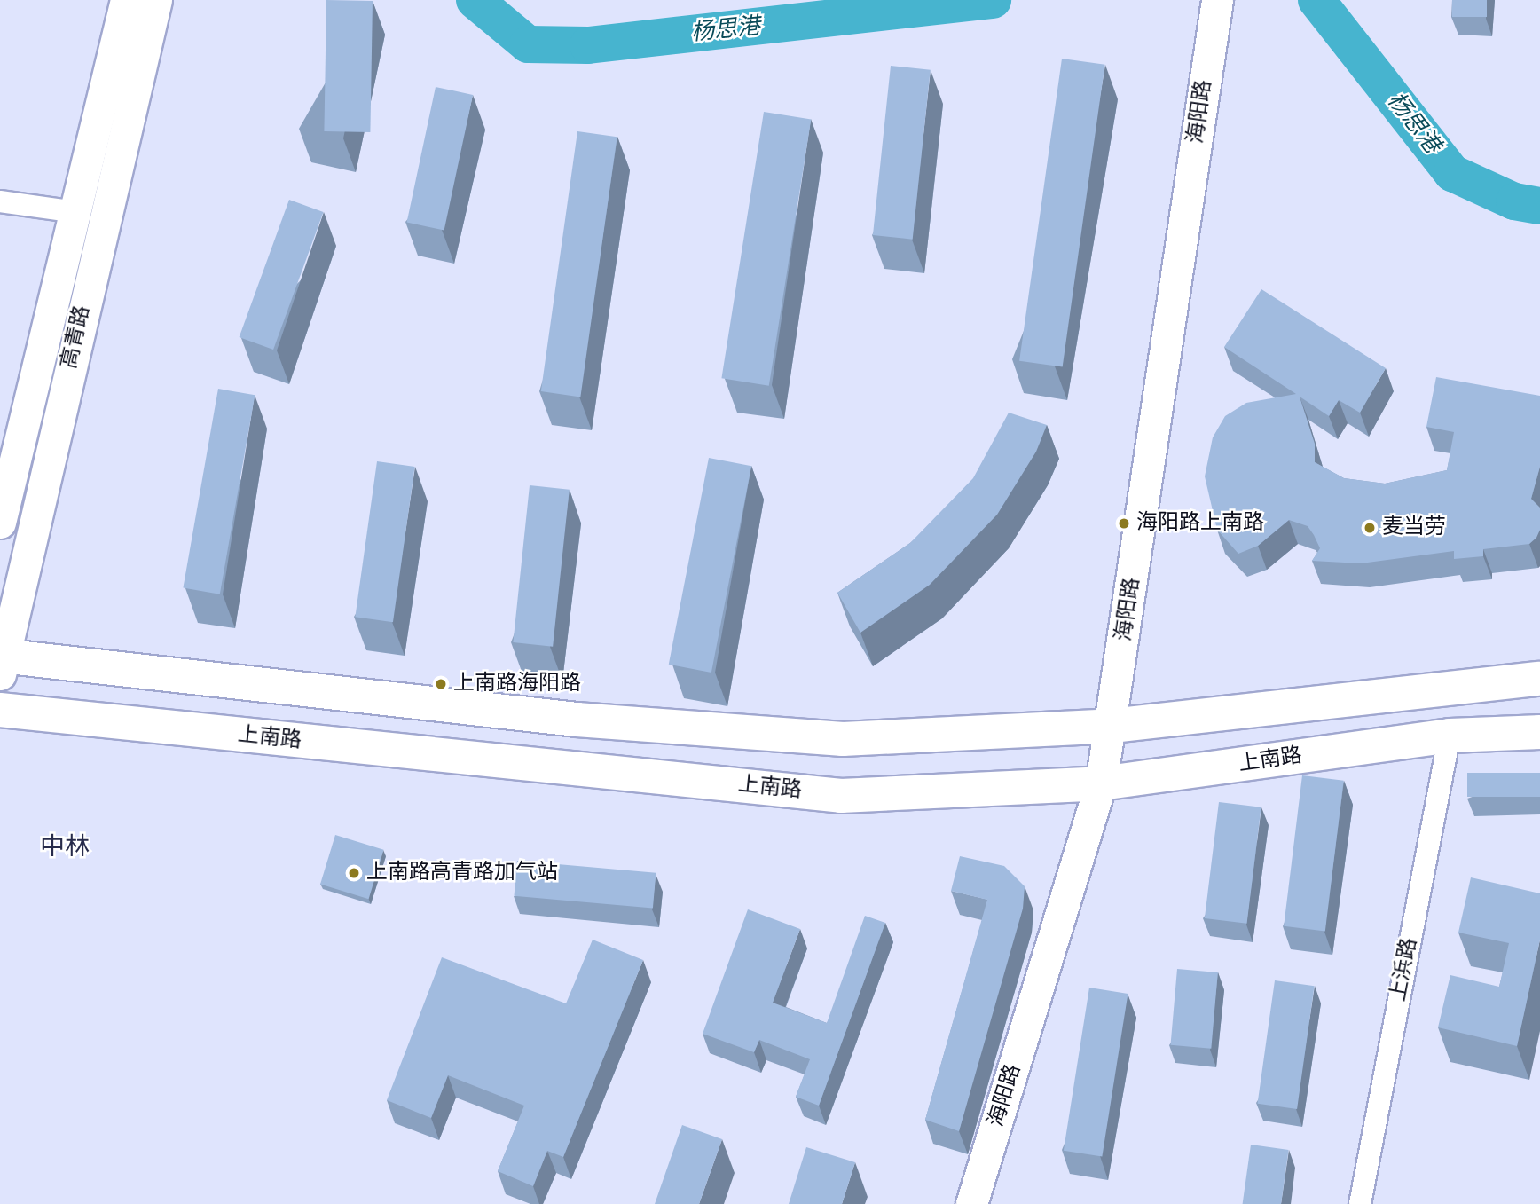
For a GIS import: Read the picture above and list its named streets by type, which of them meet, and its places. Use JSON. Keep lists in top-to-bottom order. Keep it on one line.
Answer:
{"streets":{"main road":["上南路"],"street":["海阳路","高青路","上浜路"]},"crossings":[["海阳路","上南路"],["上南路","上浜路"]],"districts":["中林"],"water":["杨思港"],"places":["海阳路上南路","麦当劳","上南路海阳路","上南路高青路加气站"]}
